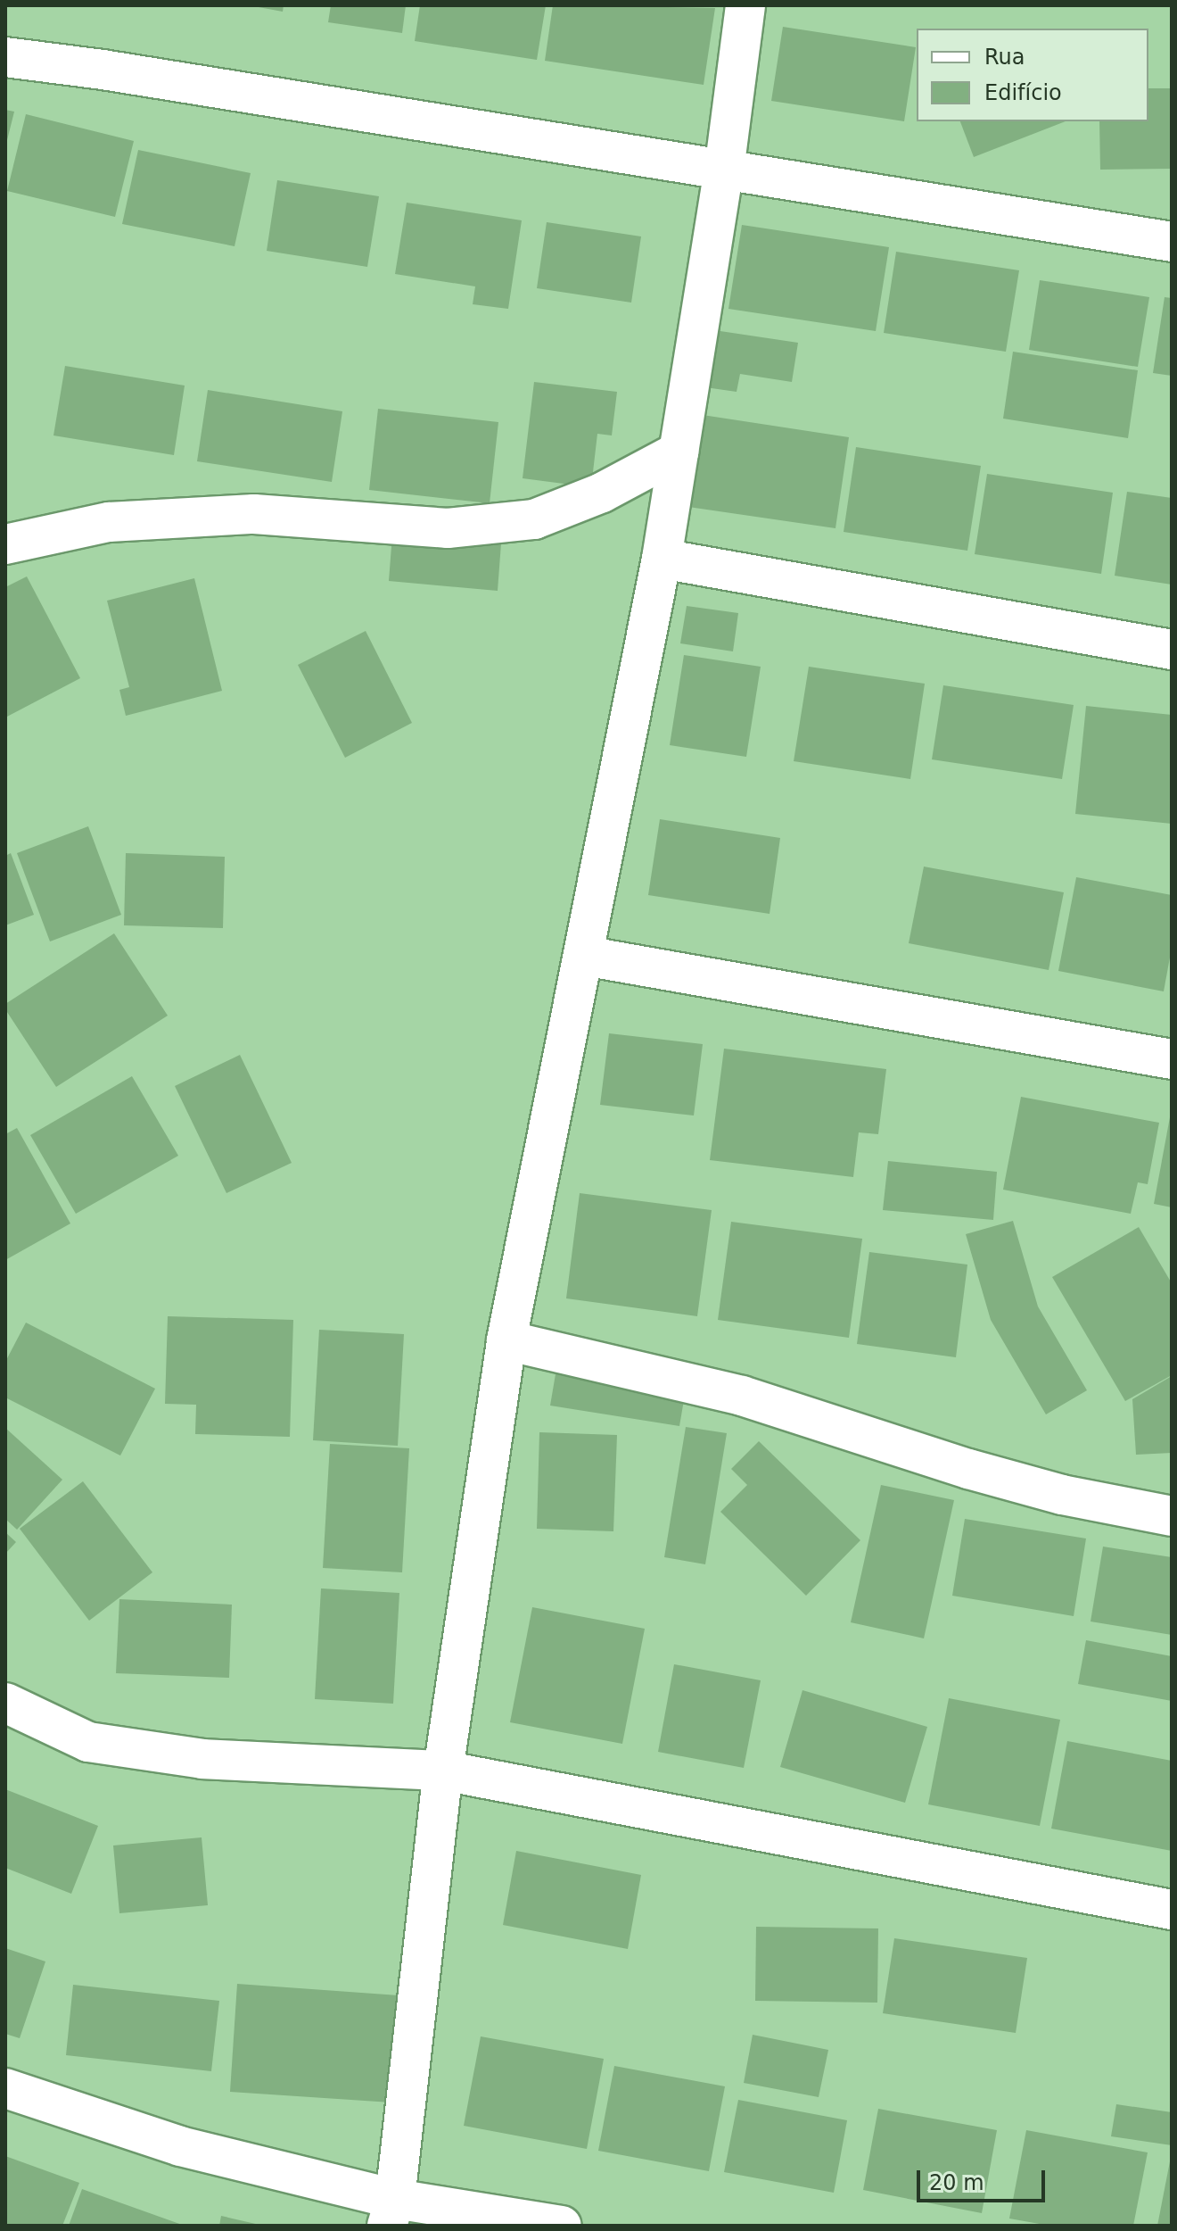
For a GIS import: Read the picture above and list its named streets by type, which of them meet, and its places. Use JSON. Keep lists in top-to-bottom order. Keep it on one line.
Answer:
{"legend":["Rua","Edifício"],"scale_bar":"20 m"}
